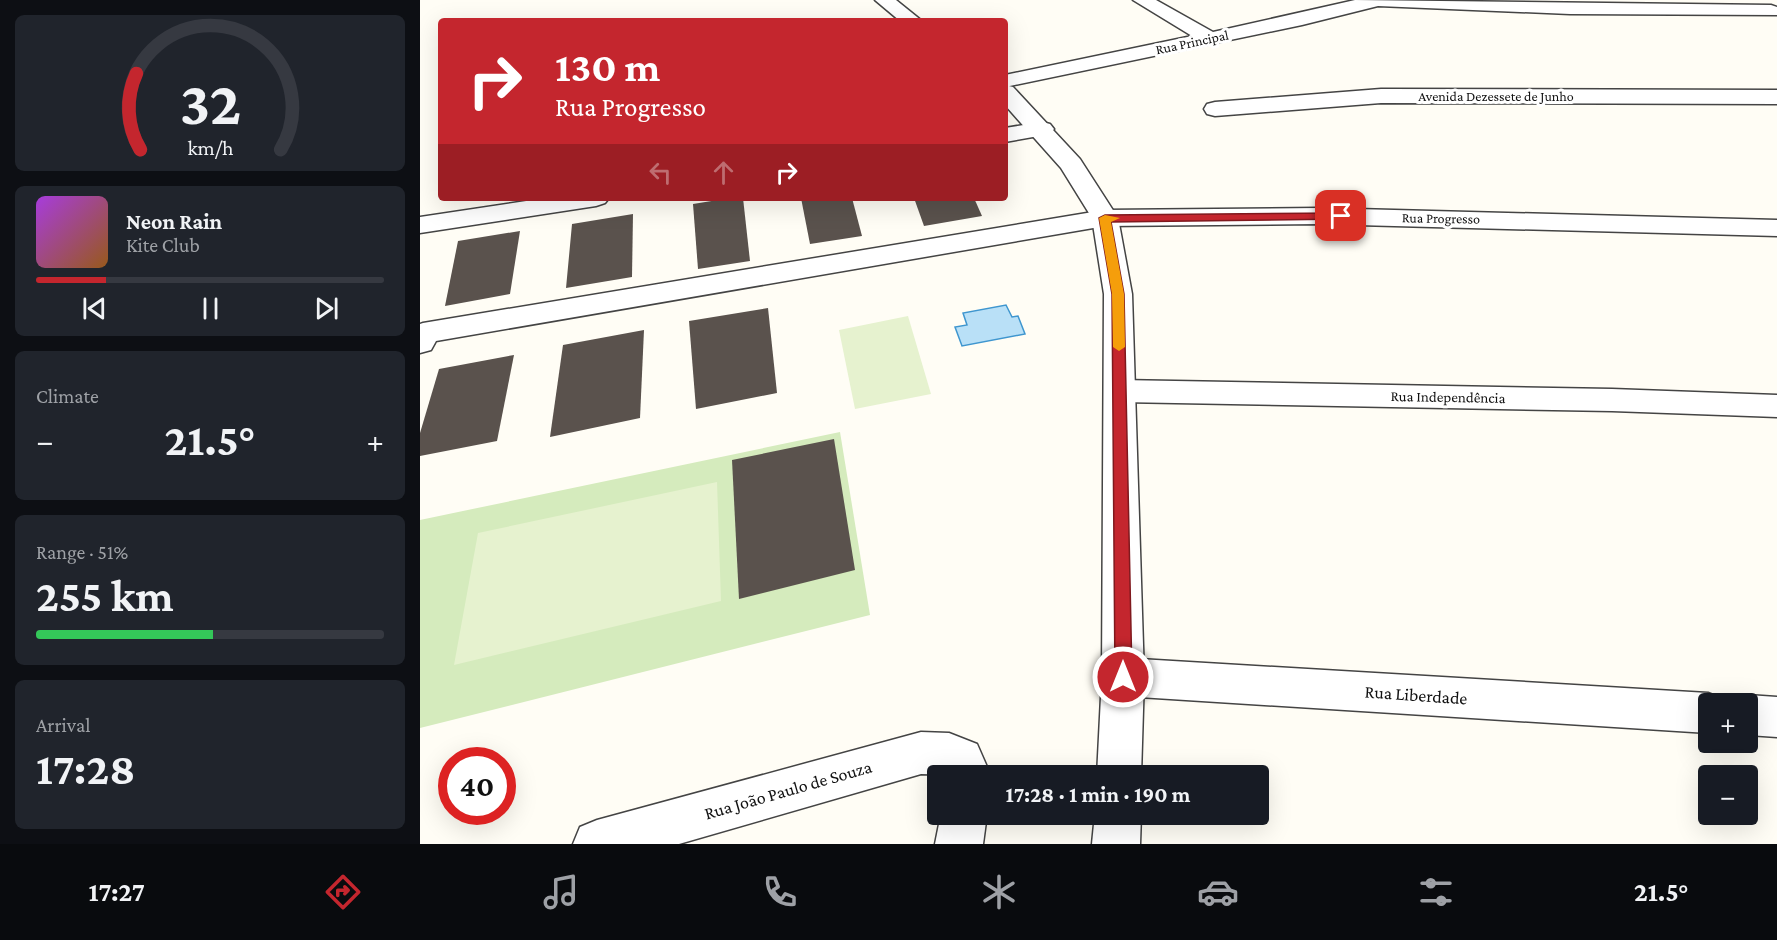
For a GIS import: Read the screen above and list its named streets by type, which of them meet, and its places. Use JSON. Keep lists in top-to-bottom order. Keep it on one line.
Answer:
{"streets":{"street":["Rua Principal","Avenida Dezessete de Junho","Rua Progresso","Rua Independência","Rua Liberdade","Rua João Paulo de Souza"]},"page":{"turn":["130 m","Rua Progresso"],"song":["Neon Rain","Kite Club"],"tile":["Climate",["Range · 51%","255 km"],["Arrival","17:28"]],"heat":["−","21.5°","+"],"map_buttons":["+","−"],"limit":"40","trip":"17:28 · 1 min · 190 m","tabs":["17:27","21.5°"],"gauge":["32","km/h"]}}
